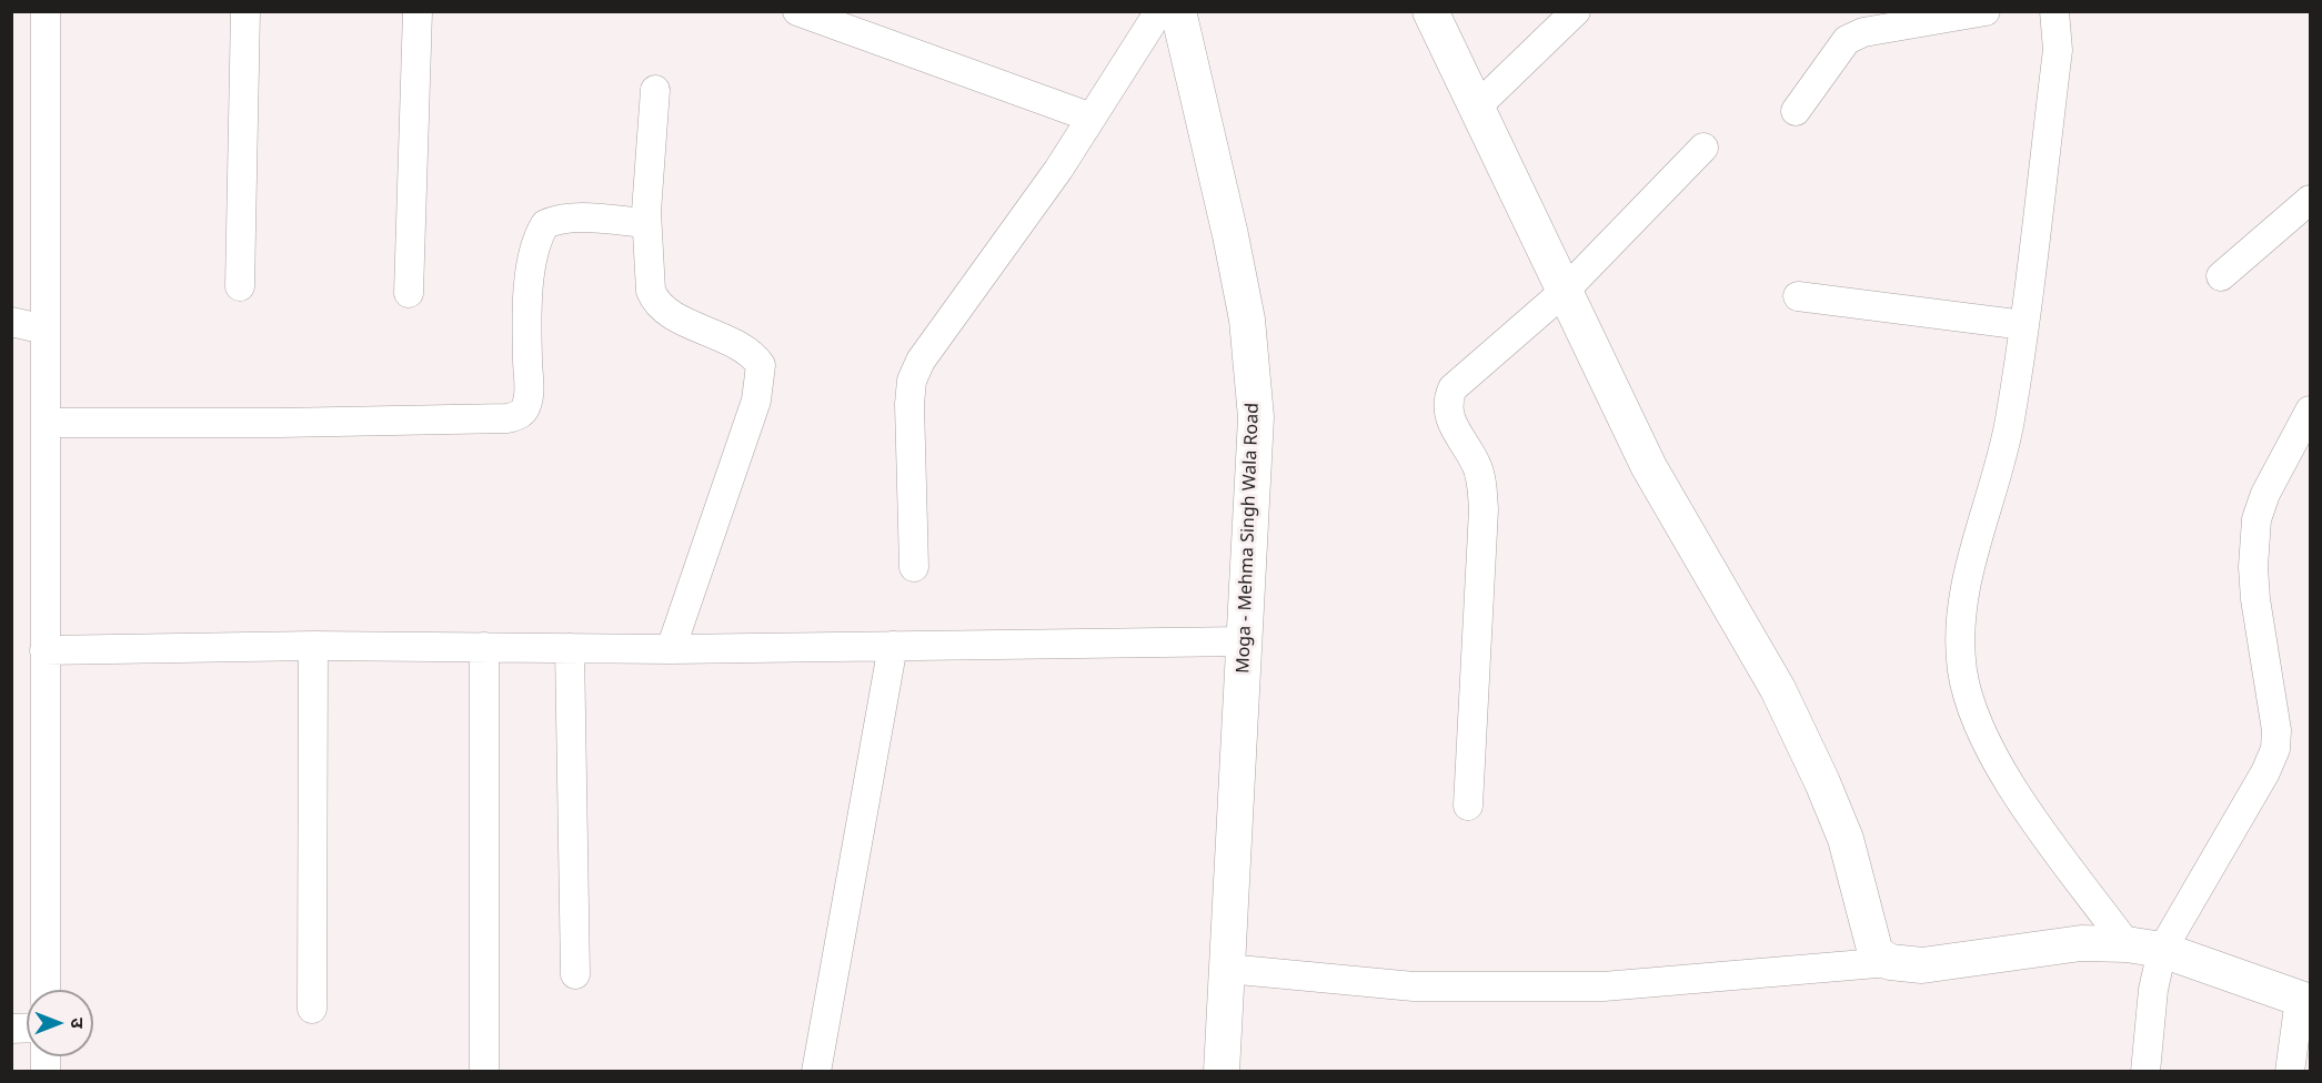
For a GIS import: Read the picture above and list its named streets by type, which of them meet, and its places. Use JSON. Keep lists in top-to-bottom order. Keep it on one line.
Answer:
{"streets":{"street":["Moga - Mehma Singh Wala Road"]},"north":"right"}
